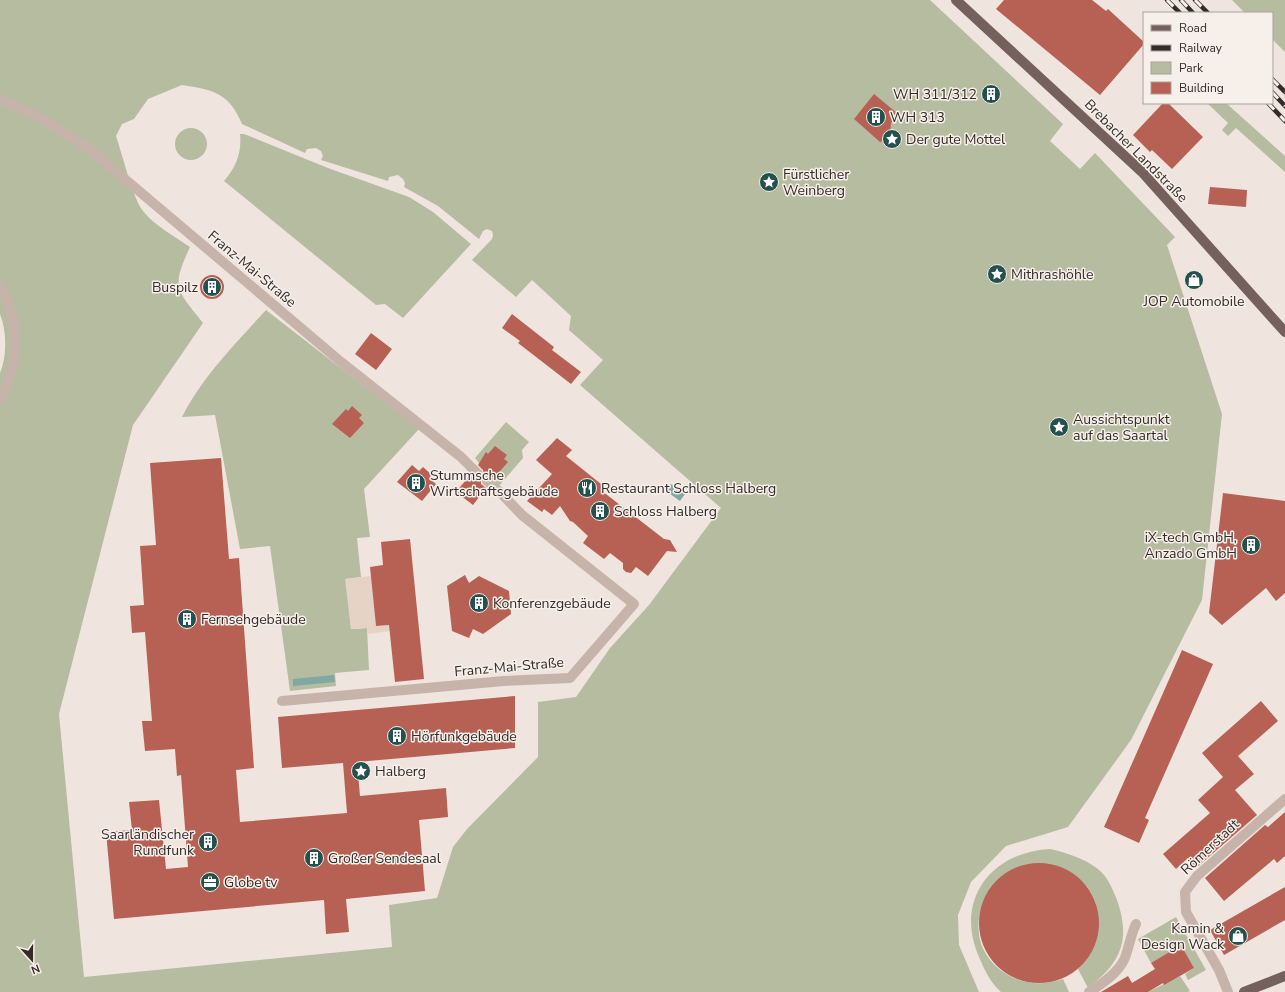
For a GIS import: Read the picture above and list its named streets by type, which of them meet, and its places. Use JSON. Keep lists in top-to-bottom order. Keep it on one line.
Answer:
{"streets":{"main road":["Brebacher Landstraße"],"street":["Franz-Mai-Straße","Römerstadt"]},"places":{"building":["WH 311/312","WH 313","Buspilz","Stummsche Wirtschaftsgebäude","Schloss Halberg","iX-tech GmbH, Anzado GmbH","Konferenzgebäude","Fernsehgebäude","Hörfunkgebäude","Saarländischer Rundfunk","Großer Sendesaal"],"place":["Der gute Mottel","Fürstlicher Weinberg","Mithrashöhle","Aussichtspunkt auf das Saartal","Halberg"],"shop":["JOP Automobile","Kamin & Design Wack"],"restaurant":["Restaurant Schloss Halberg"],"office":["Globe tv"]},"legend":["Road","Railway","Park","Building"],"north":"bottom"}
